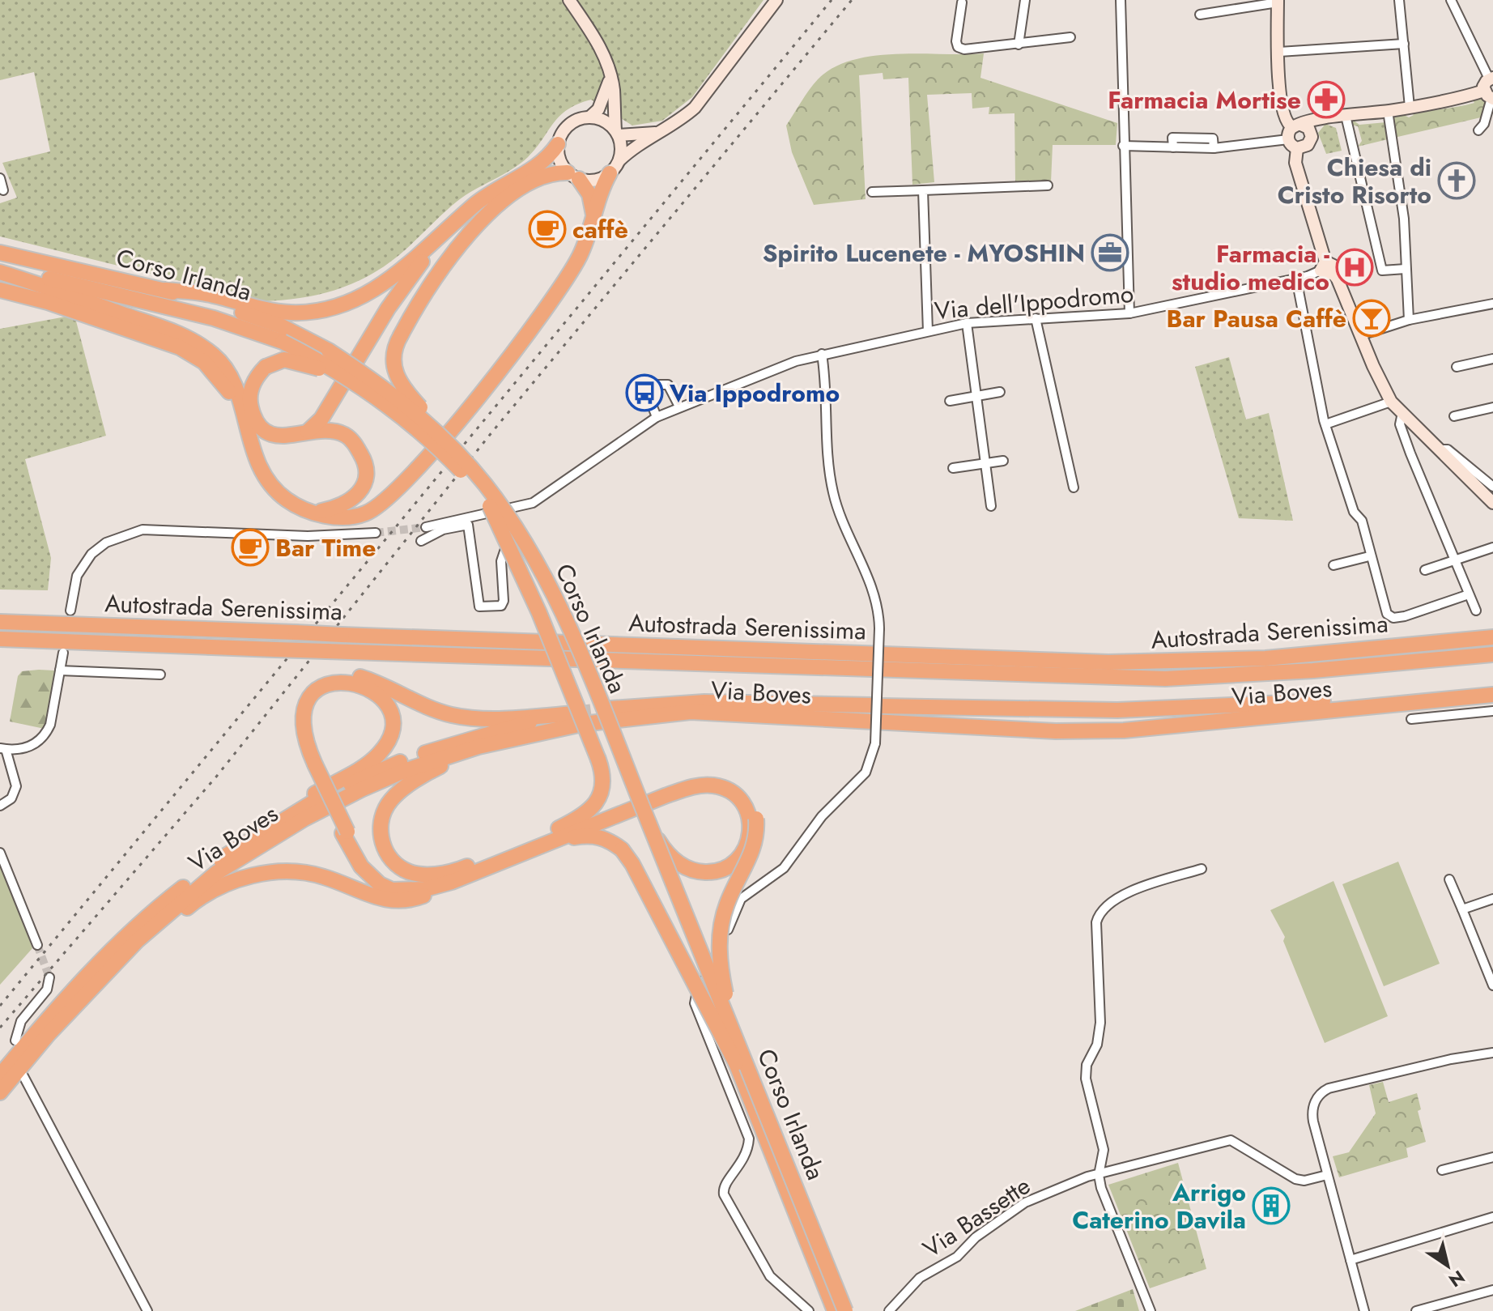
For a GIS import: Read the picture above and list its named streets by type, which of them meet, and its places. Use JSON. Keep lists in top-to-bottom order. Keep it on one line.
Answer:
{"streets":{"highway":["Corso Irlanda","Autostrada Serenissima","Via Boves"],"street":["Via dell'Ippodromo","Via Bassette"]},"crossings":[["Corso Irlanda","Via dell'Ippodromo"]],"places":{"pharmacy":["Farmacia Mortise"],"church":["Chiesa di Cristo Risorto"],"cafe":["caffè","Bar Time"],"office":["Spirito Lucenete - MYOSHIN"],"hospital":["Farmacia - studio medico"],"bar":["Bar Pausa Caffè"],"bus stop":["Via Ippodromo"],"building":["Arrigo Caterino Davila"]},"north":"bottom right"}
